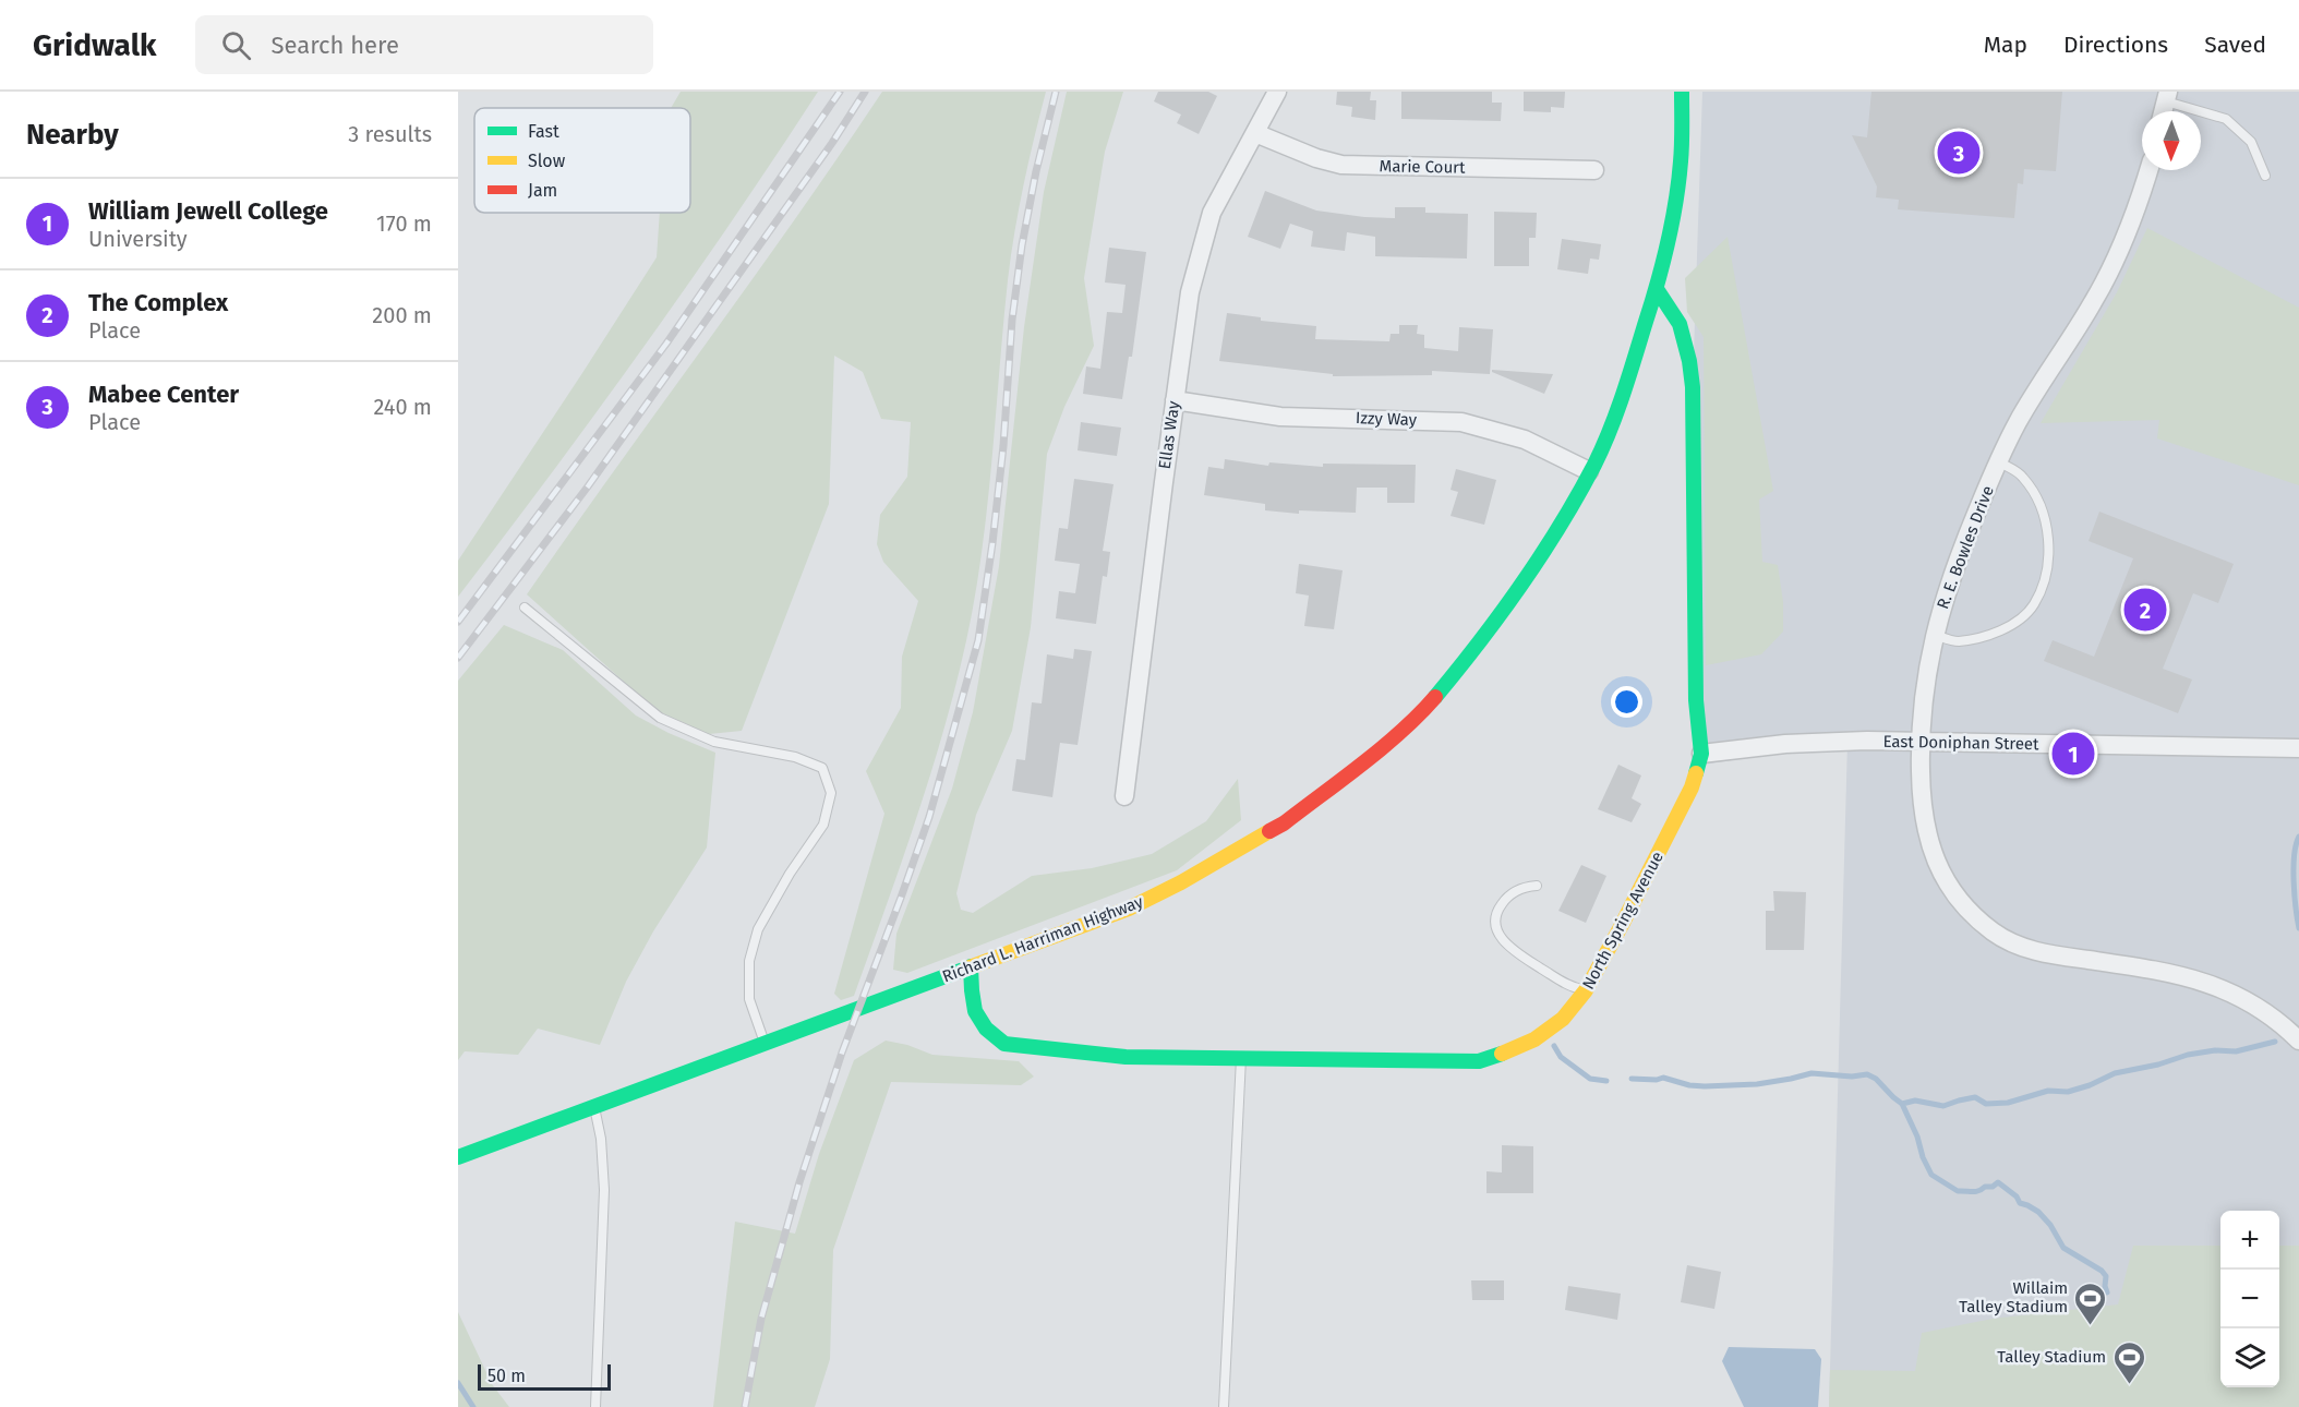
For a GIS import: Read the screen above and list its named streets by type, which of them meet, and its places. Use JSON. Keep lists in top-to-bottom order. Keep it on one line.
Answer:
{"streets":{"main road":["North Spring Avenue","Richard L. Harriman Highway"],"street":["Marie Court","Izzy Way","Ellas Way","R. E. Bowles Drive","East Doniphan Street"]},"crossings":[["Marie Court","Ellas Way"],["Izzy Way","Ellas Way"],["Izzy Way","Richard L. Harriman Highway"],["R. E. Bowles Drive","East Doniphan Street"],["East Doniphan Street","North Spring Avenue"],["North Spring Avenue","Richard L. Harriman Highway"]],"places":{"sports":["Willaim Talley Stadium","Talley Stadium"]},"legend":["Fast","Slow","Jam"],"scale_bar":"50 m","north":"bottom","page":{"header":"Gridwalk","search":"Search here","nav":["Map","Directions","Saved"],"heading":["Nearby","3 results"],"pins":["3","2","1"],"list":[{"mark":"1","name":"William Jewell College","note":"University","value":"170 m"},{"mark":"2","name":"The Complex","note":"Place","value":"200 m"},{"mark":"3","name":"Mabee Center","note":"Place","value":"240 m"}],"map_buttons":["+","−"],"scale":"50 m"}}
